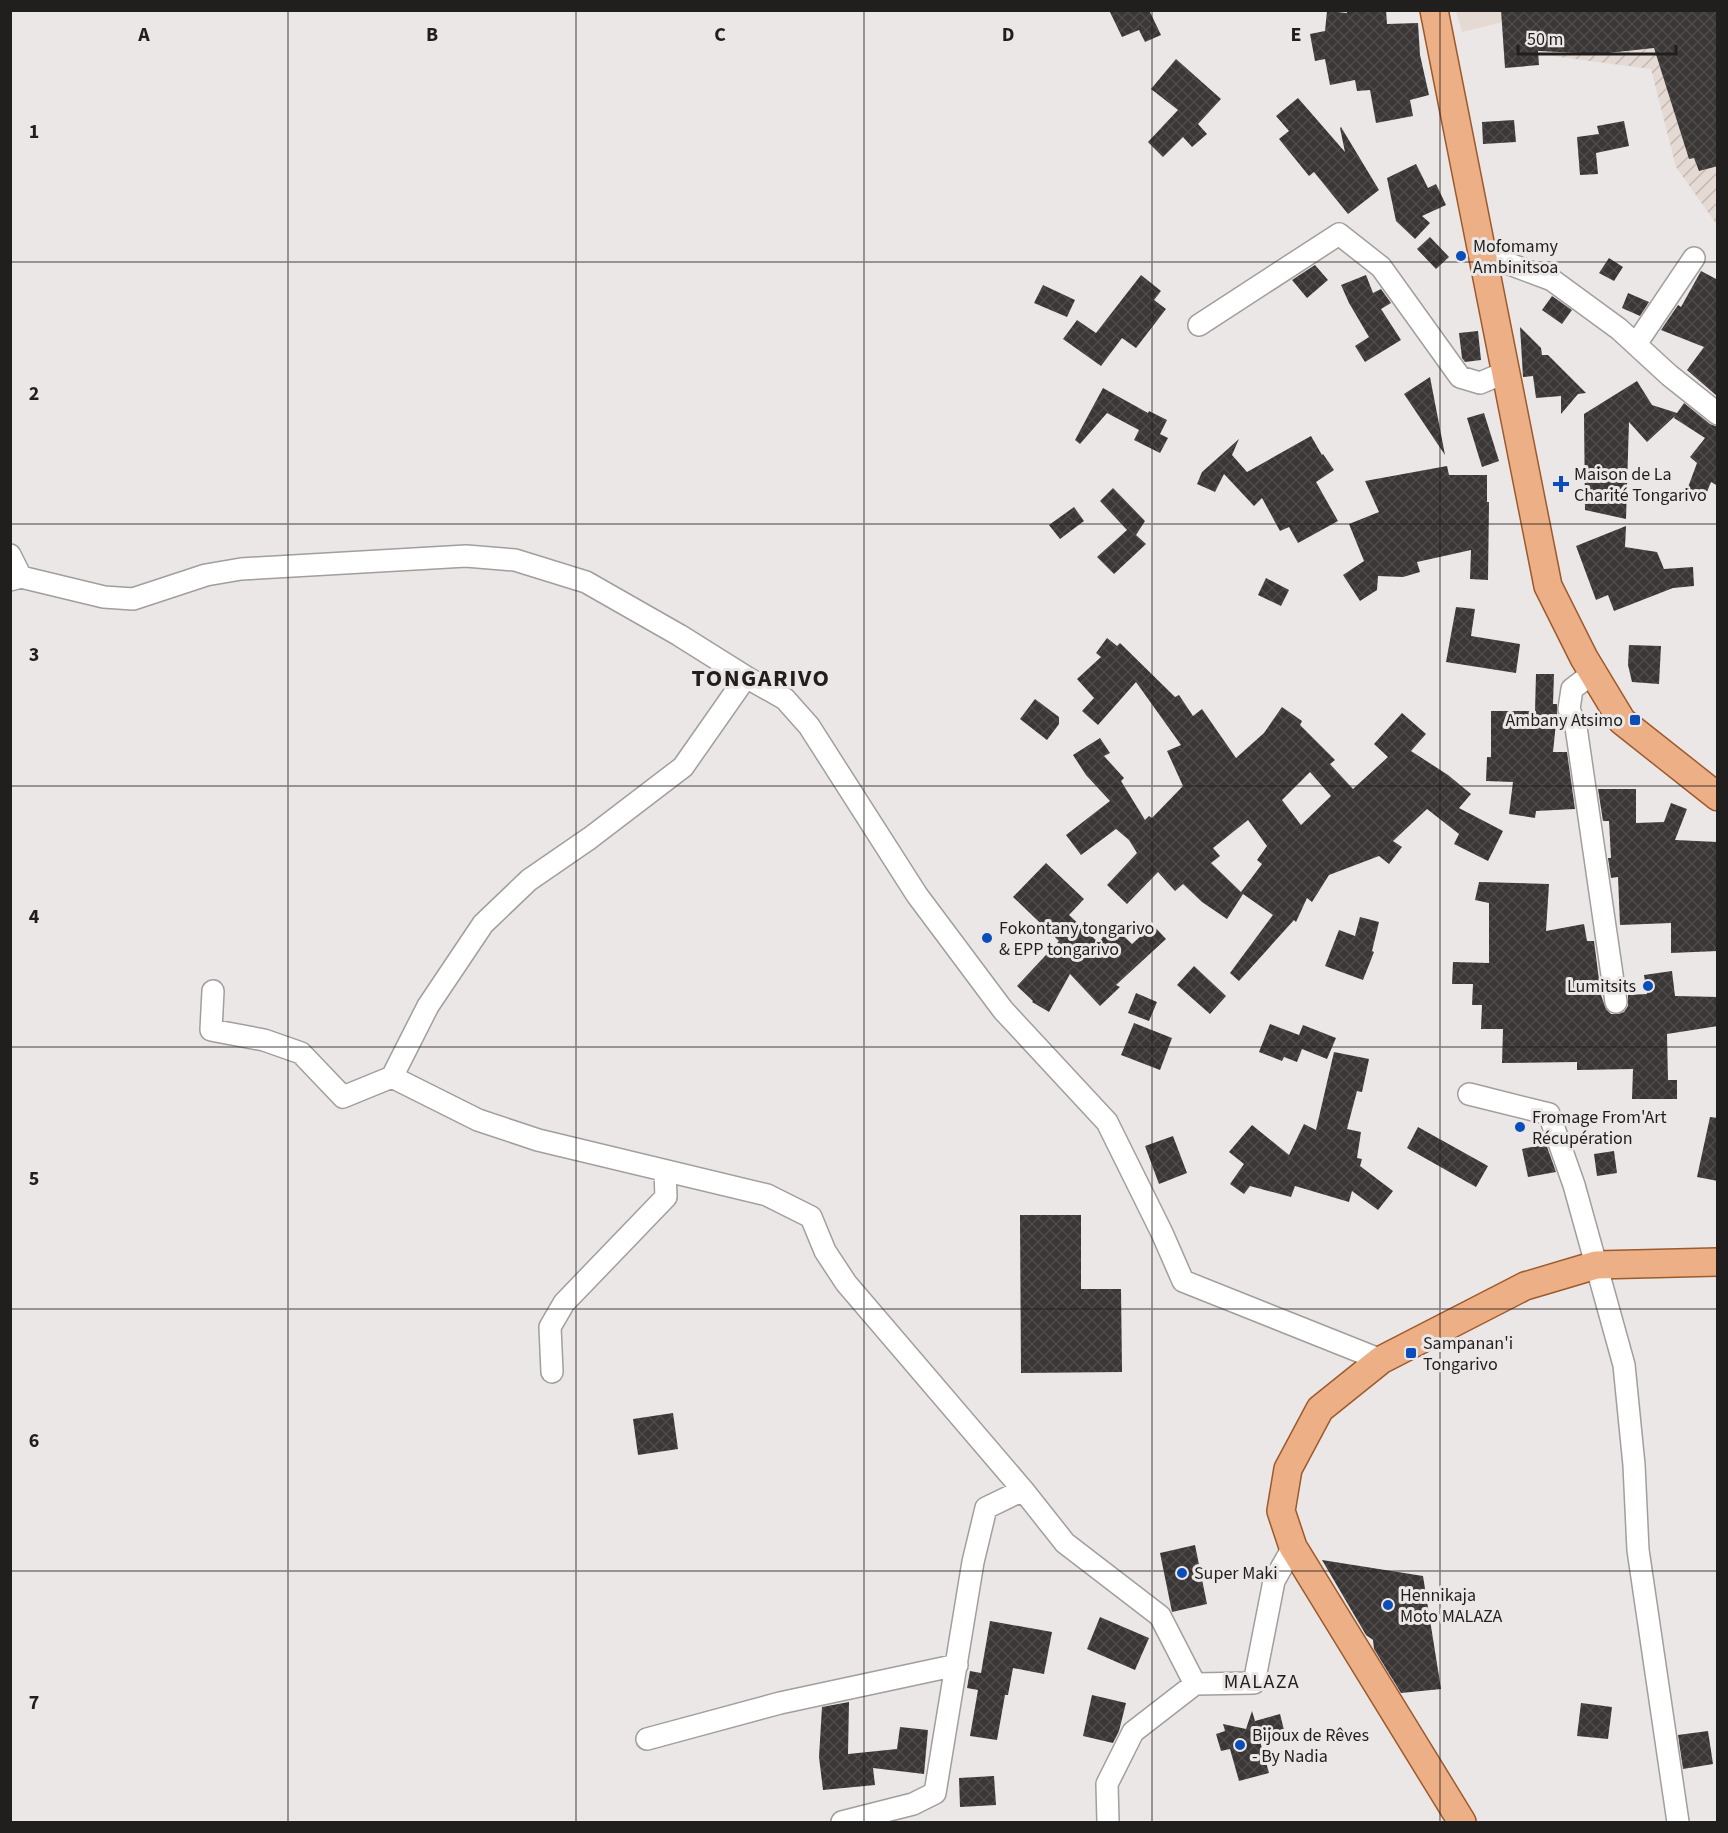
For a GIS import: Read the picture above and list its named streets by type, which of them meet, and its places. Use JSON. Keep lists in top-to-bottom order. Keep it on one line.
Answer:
{"districts":["TONGARIVO","MALAZA"],"places":{"other":["Mofomamy Ambinitsoa","Fokontany tongarivo & EPP tongarivo","Lumitsits","Fromage From'Art Récupération","Super Maki","Hennikaja Moto MALAZA","Bijoux de Rêves - By Nadia"],"health":["Maison de La Charité Tongarivo"],"transit":["Ambany Atsimo","Sampanan'i Tongarivo"]},"scale_bar":"50 m","grid":{"columns":["A","B","C","D","E"],"rows":["1","2","3","4","5","6","7"]}}
